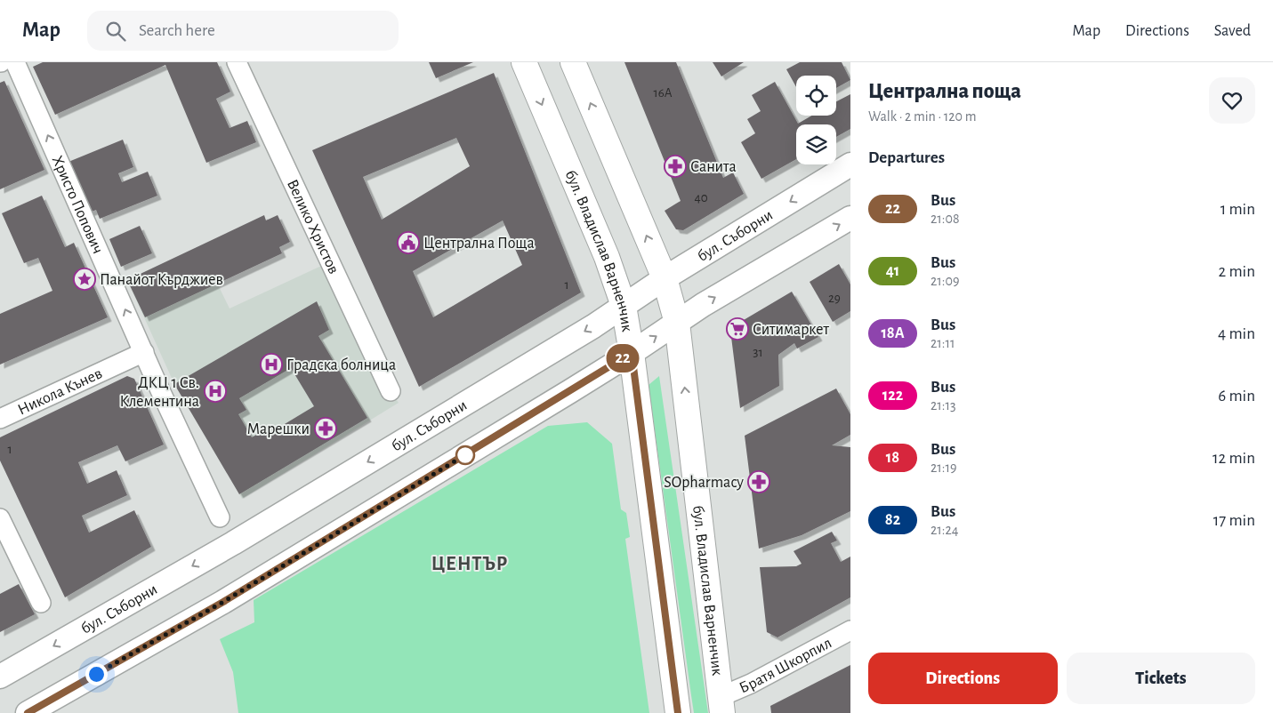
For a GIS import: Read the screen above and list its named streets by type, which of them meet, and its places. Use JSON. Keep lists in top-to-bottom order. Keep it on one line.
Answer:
{"streets":{"main road":["бул. Владислав Варненчик"],"street":["Христо Попович","Велико Христов","бул. Съборни","Никола Кънев","Братя Шкорпил"]},"crossings":[["Христо Попович","Никола Кънев"],["бул. Съборни","бул. Владислав Варненчик"],["бул. Владислав Варненчик","Братя Шкорпил"]],"one_way":["Христо Попович"],"districts":["ЦЕНТЪР"],"places":{"pharmacy":["Санита","Марешки","SOpharmacy"],"public building":["Централна Поща"],"place":["Панайот Кърджиев"],"supermarket":["Ситимаркет"],"hospital":["Градска болница","ДКЦ 1 Св. Клементина"]},"lines":["bus line 22"],"house_numbers":["16А","40","1","29","31","1"],"page":{"header":"Map","search":"Search here","nav":["Map","Directions","Saved"],"on_map":"22","heading":[["Централна поща","Walk · 2 min · 120 m"],"Departures"],"list":[{"mark":"22","name":"Bus","note":"21:08","value":"1 min"},{"mark":"41","name":"Bus","note":"21:09","value":"2 min"},{"mark":"18А","name":"Bus","note":"21:11","value":"4 min"},{"mark":"122","name":"Bus","note":"21:13","value":"6 min"},{"mark":"18","name":"Bus","note":"21:19","value":"12 min"},{"mark":"82","name":"Bus","note":"21:24","value":"17 min"}],"buttons":["Directions","Tickets"]}}
